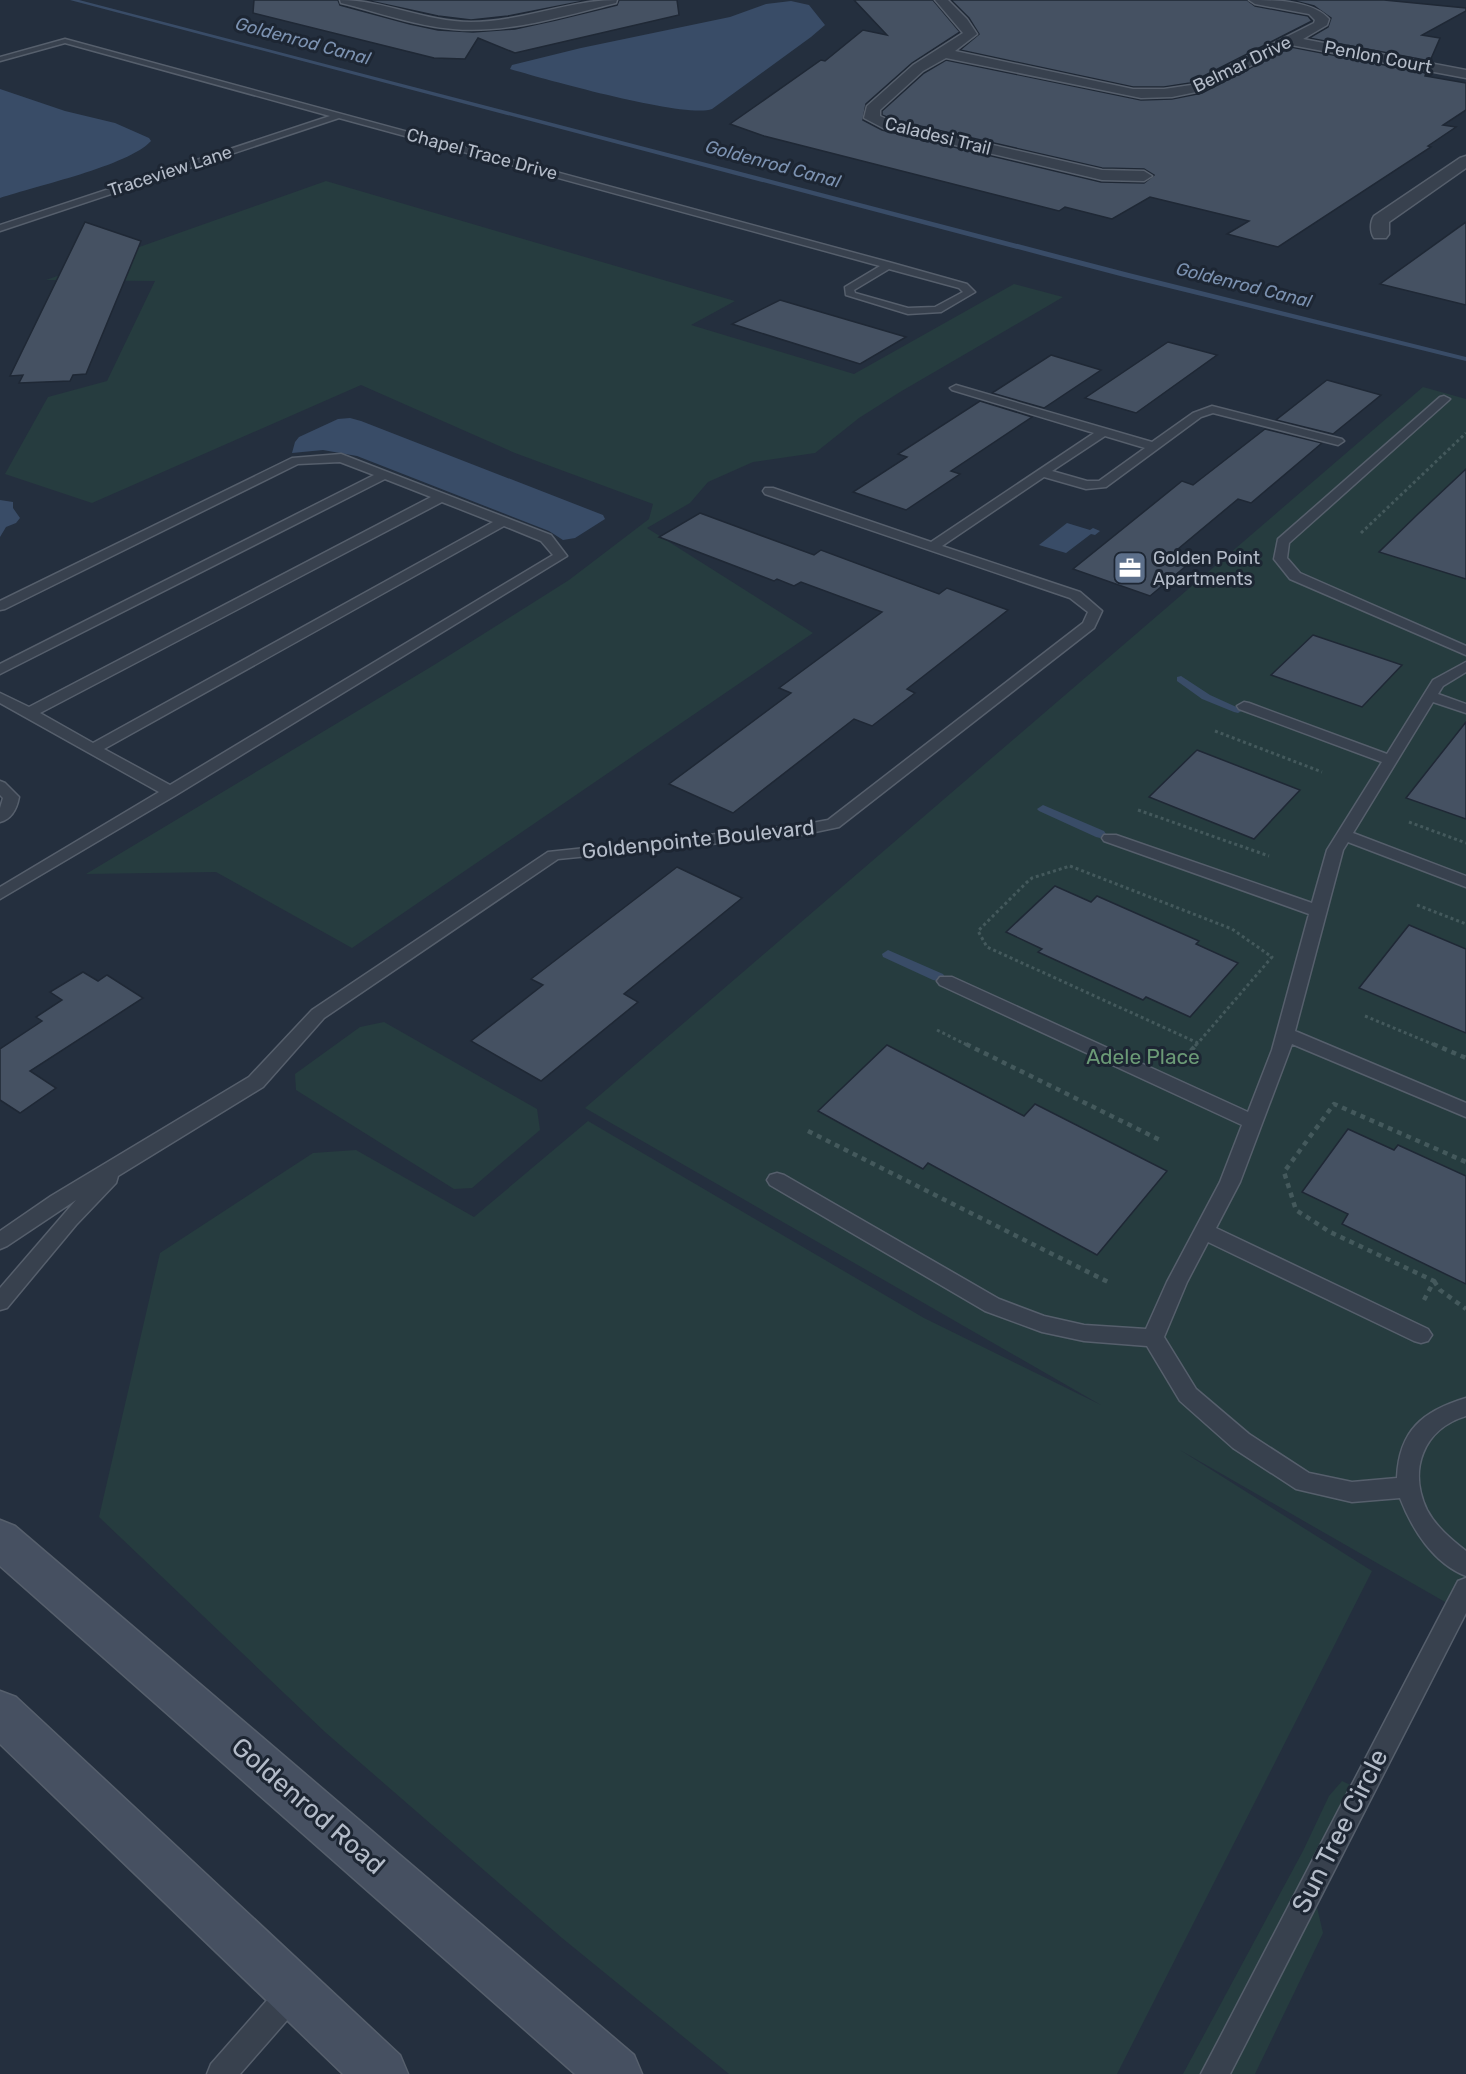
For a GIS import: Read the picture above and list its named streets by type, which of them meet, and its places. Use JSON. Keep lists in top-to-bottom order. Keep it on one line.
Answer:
{"streets":{"main road":["Goldenrod Road"],"street":["Penlon Court","Belmar Drive","Caladesi Trail"],"lane":["Chapel Trace Drive","Traceview Lane","Goldenpointe Boulevard","Sun Tree Circle"]},"crossings":[["Penlon Court","Belmar Drive"],["Belmar Drive","Caladesi Trail"],["Chapel Trace Drive","Traceview Lane"]],"water":["Goldenrod Canal"],"parks":["Adele Place"],"places":{"office":["Golden Point Apartments"]}}
